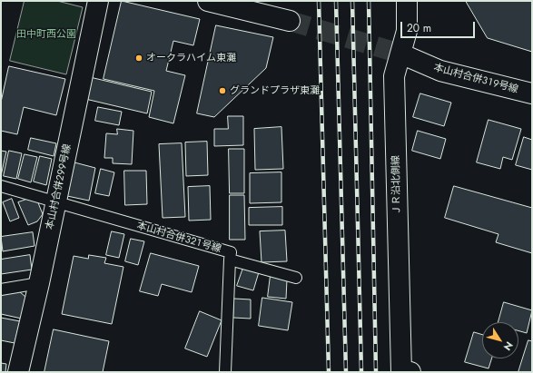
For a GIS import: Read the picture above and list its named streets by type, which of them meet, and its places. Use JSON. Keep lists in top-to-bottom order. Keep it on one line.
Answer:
{"streets":{"street":["本山村合併３１９号線","ＪＲ沿北側線","本山村合併２９９号線"],"lane":["本山村合併３２１号線"]},"crossings":[["本山村合併３１９号線","ＪＲ沿北側線"],["本山村合併２９９号線","本山村合併３２１号線"]],"parks":["田中町西公園"],"places":["オークラハイム東灘","グランドプラザ東灘"],"scale_bar":"20 m","north":"bottom right"}
